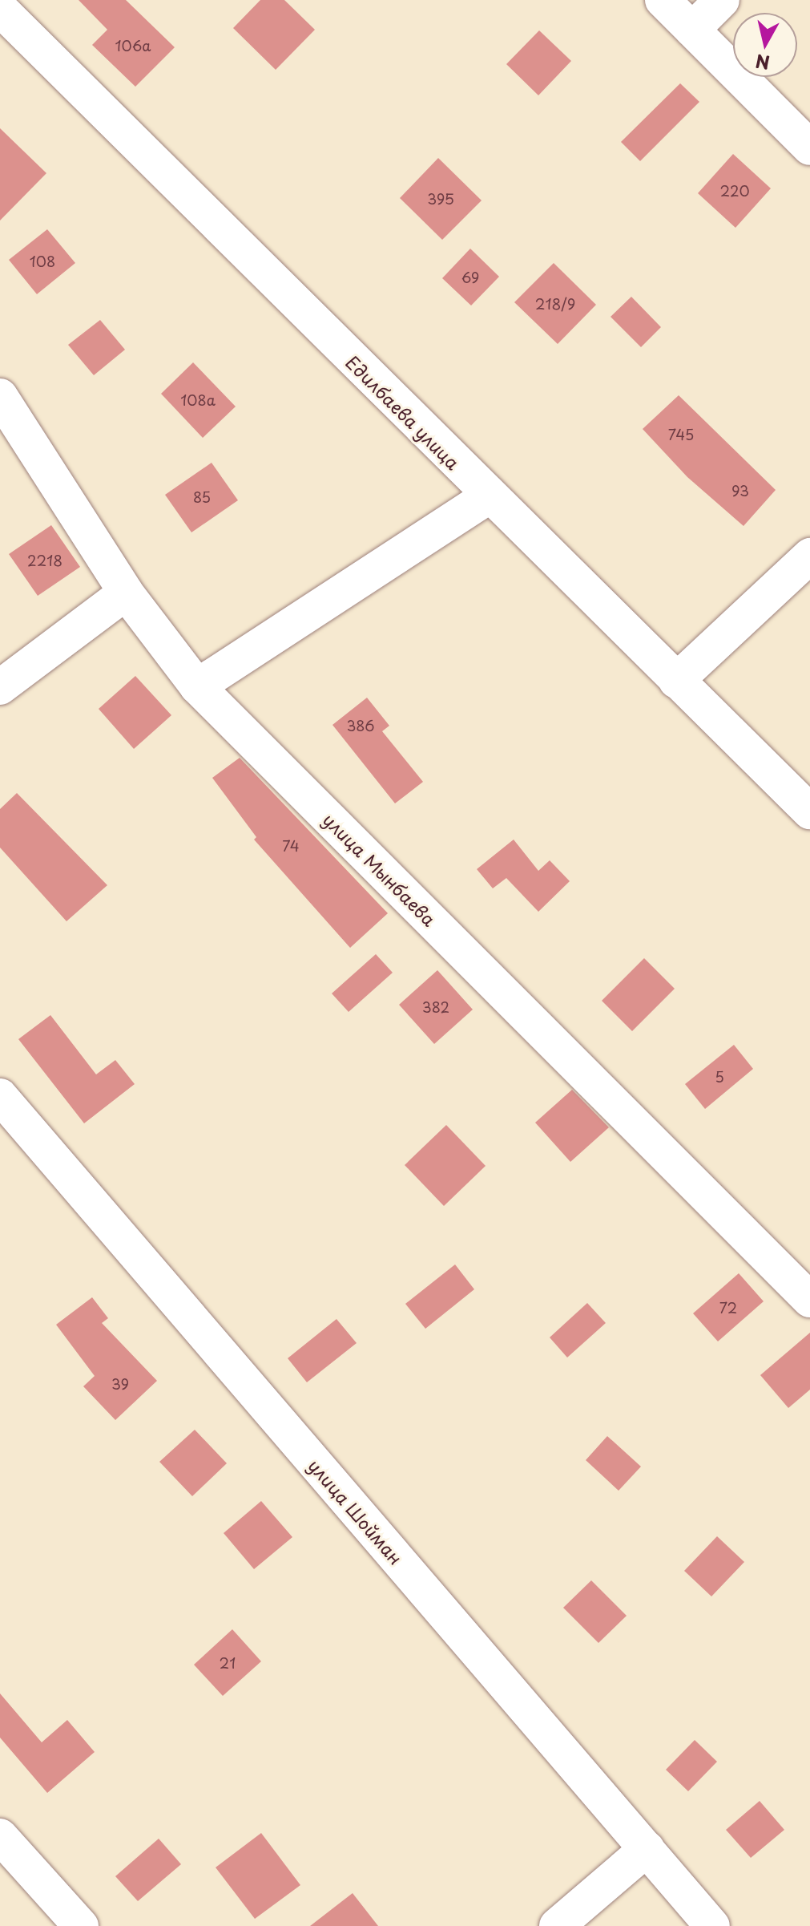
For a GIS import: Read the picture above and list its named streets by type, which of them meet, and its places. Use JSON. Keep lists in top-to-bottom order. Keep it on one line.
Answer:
{"streets":{"street":["Едилбаева улица","улица Мынбаева","улица Шойман"]},"house_numbers":["106а","220","395","108","69","218/9","108а","745","93","85","2218","386","74","382","5","72","39","21"],"north":"bottom"}
